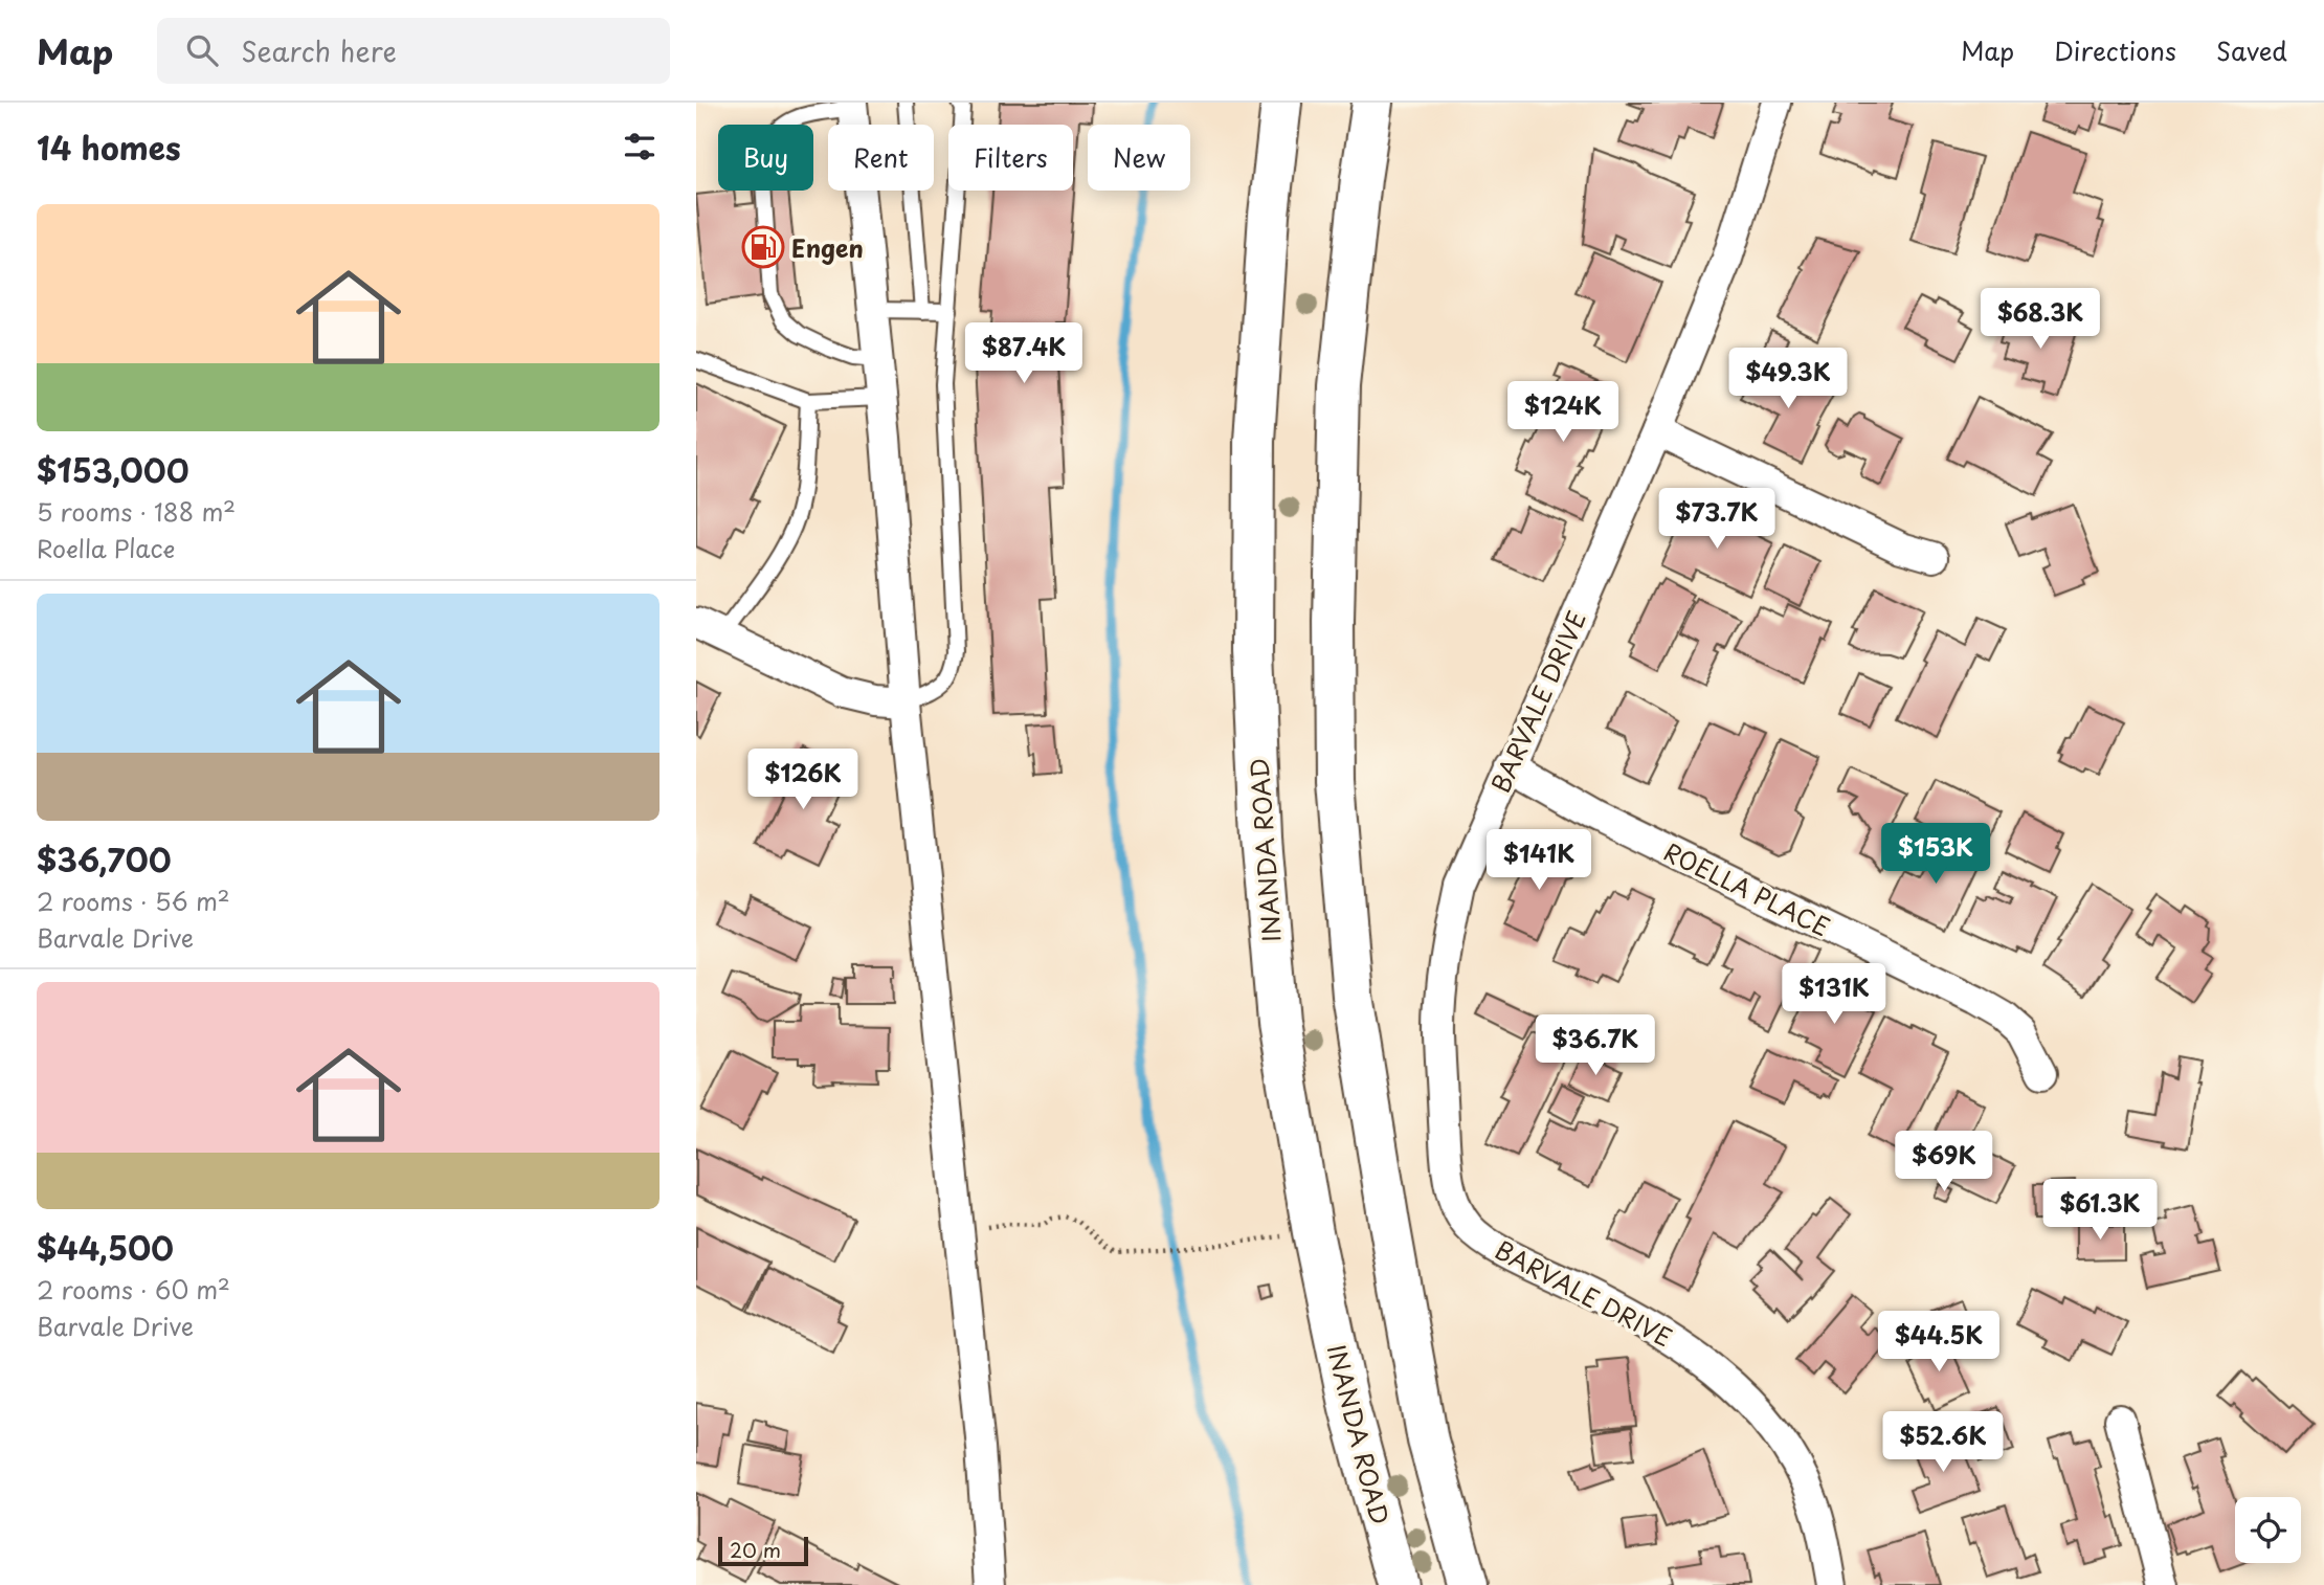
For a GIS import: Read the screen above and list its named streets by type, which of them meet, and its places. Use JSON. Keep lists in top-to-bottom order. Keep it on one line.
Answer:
{"streets":{"main road":["INANDA ROAD"],"street":["BARVALE DRIVE","ROELLA PLACE"]},"crossings":[["BARVALE DRIVE","ROELLA PLACE"]],"places":{"fuel station":["Engen"]},"scale_bar":"20 m","page":{"header":"Map","search":"Search here","nav":["Map","Directions","Saved"],"heading":"14 homes","chip":["Buy","Rent","Filters","New"],"list":[{"name":"$153,000","note":"5 rooms · 188 m² · Roella Place"},{"name":"$36,700","note":"2 rooms · 56 m² · Barvale Drive"},{"name":"$44,500","note":"2 rooms · 60 m² · Barvale Drive"}],"price":["$68.3K","$87.4K","$49.3K","$124K","$73.7K","$126K","$153K","$141K","$131K","$36.7K","$69K","$61.3K","$44.5K","$52.6K"],"scale":"20 m"}}
